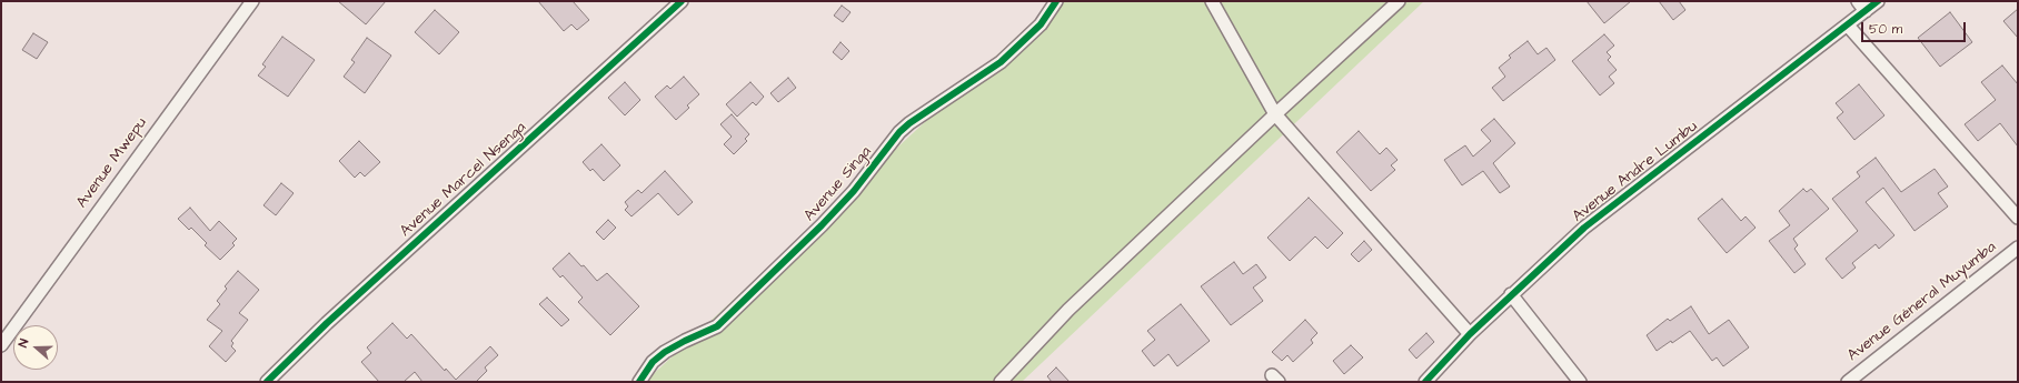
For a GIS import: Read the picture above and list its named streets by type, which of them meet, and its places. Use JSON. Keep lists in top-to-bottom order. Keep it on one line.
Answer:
{"streets":{"street":["Avenue Mwepu","Avenue Andre Lumbu","Avenue Marcel Nsenga","Avenue Singa","Avenue Géneral Muyumba"]},"scale_bar":"50 m","north":"left"}
